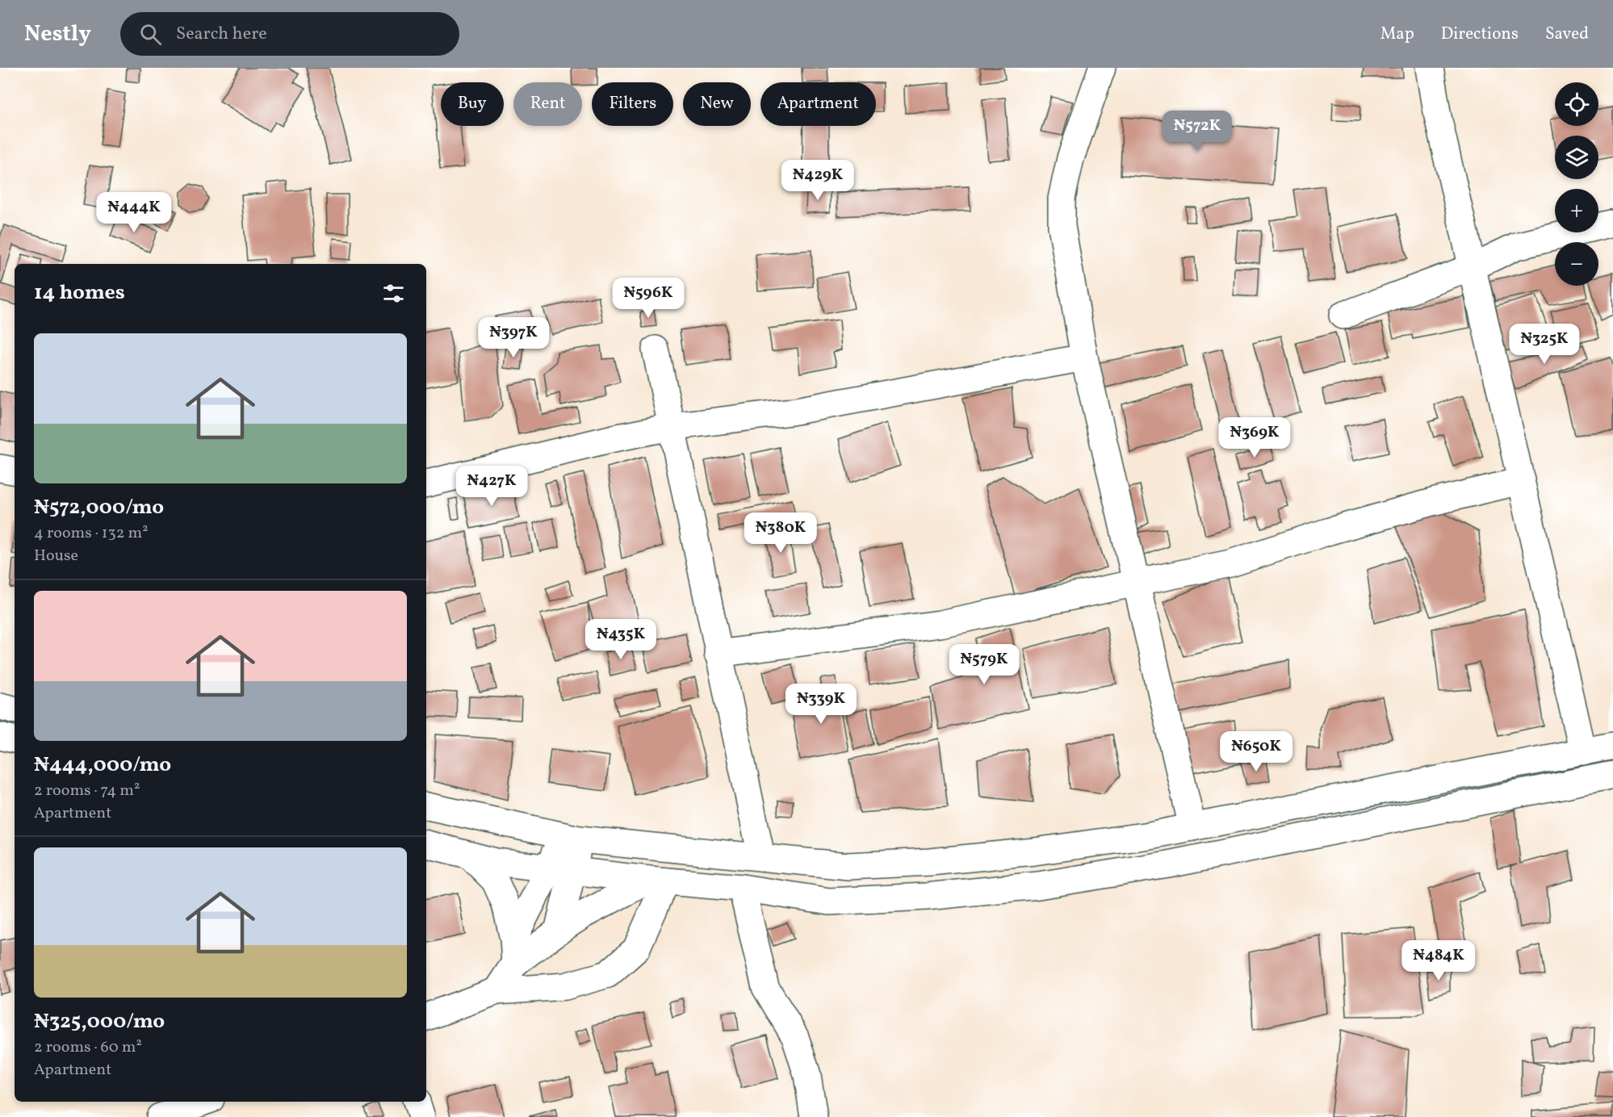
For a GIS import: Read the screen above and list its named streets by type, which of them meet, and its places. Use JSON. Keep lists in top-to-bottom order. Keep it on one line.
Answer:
{"page":{"header":"Nestly","search":"Search here","nav":["Map","Directions","Saved"],"map_buttons":["+","−"],"chip":["Buy","Rent","Filters","New","Apartment"],"price":["₦572K","₦429K","₦444K","₦596K","₦397K","₦325K","₦369K","₦427K","₦380K","₦435K","₦579K","₦339K","₦650K","₦484K"],"heading":"14 homes","list":[{"name":"₦572,000/mo","note":"4 rooms · 132 m² · House"},{"name":"₦444,000/mo","note":"2 rooms · 74 m² · Apartment"},{"name":"₦325,000/mo","note":"2 rooms · 60 m² · Apartment"}]}}
